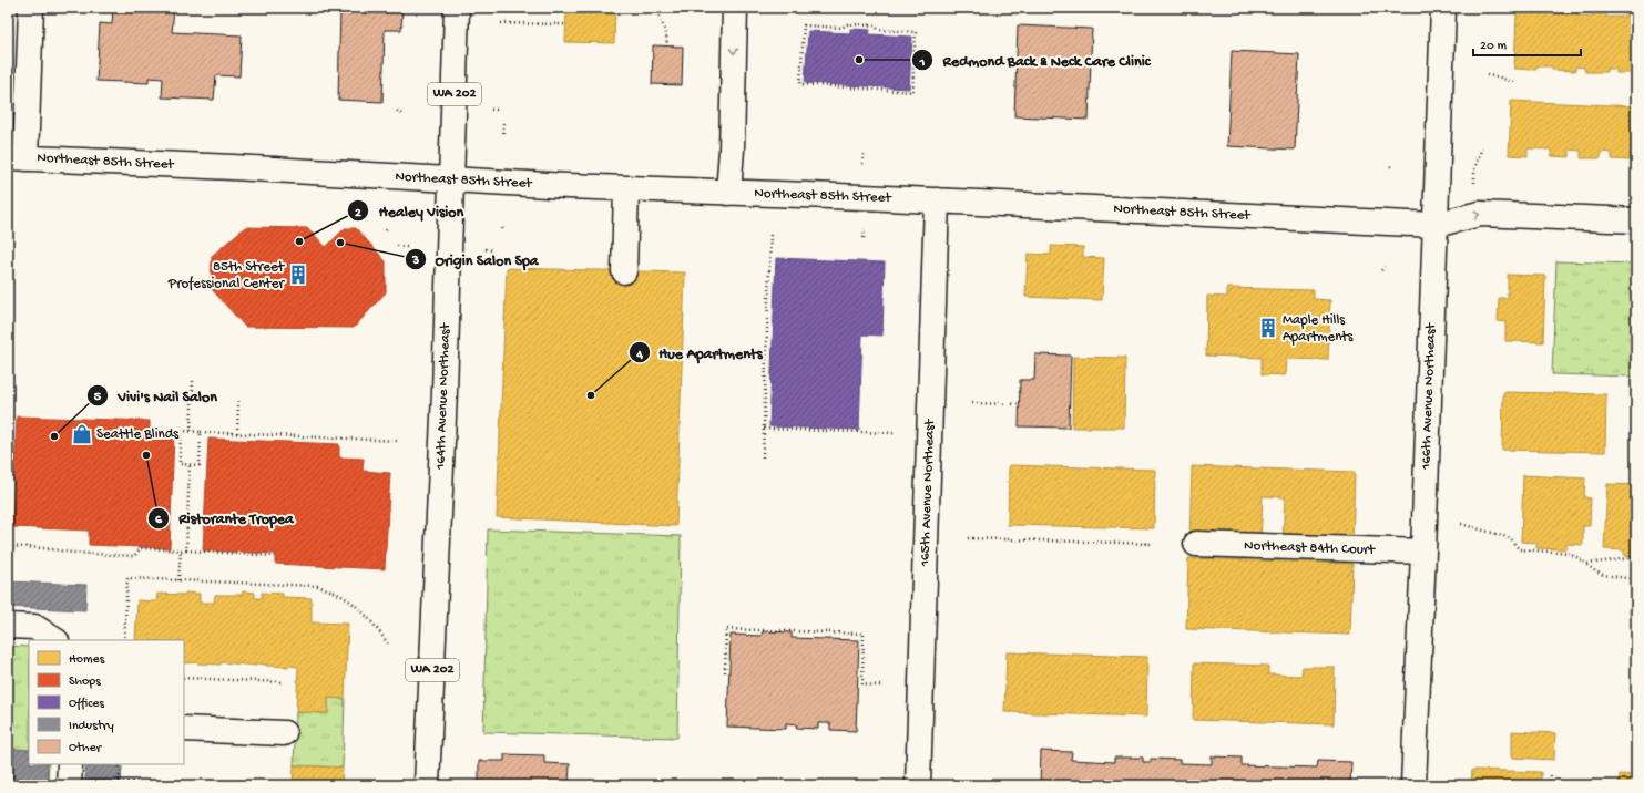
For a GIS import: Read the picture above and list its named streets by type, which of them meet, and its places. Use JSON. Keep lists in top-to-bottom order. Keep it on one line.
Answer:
{"streets":{"street":["WA 202","Northeast 85th Street","164th Avenue Northeast","166th Avenue Northeast","165th Avenue Northeast","Northeast 84th Court"]},"crossings":[["Northeast 85th Street","164th Avenue Northeast"],["Northeast 85th Street","166th Avenue Northeast"],["Northeast 85th Street","165th Avenue Northeast"],["166th Avenue Northeast","Northeast 84th Court"]],"places":{"other":["Redmond Back & Neck Care Clinic","Healey Vision","Origin Salon Spa","Hue Apartments","Vivi's Nail Salon","Ristorante Tropea"],"building":["85th Street Professional Center","Maple Hills Apartments"],"shop":["Seattle Blinds"]},"legend":["Homes","Shops","Offices","Industry","Other"],"scale_bar":"20 m"}
